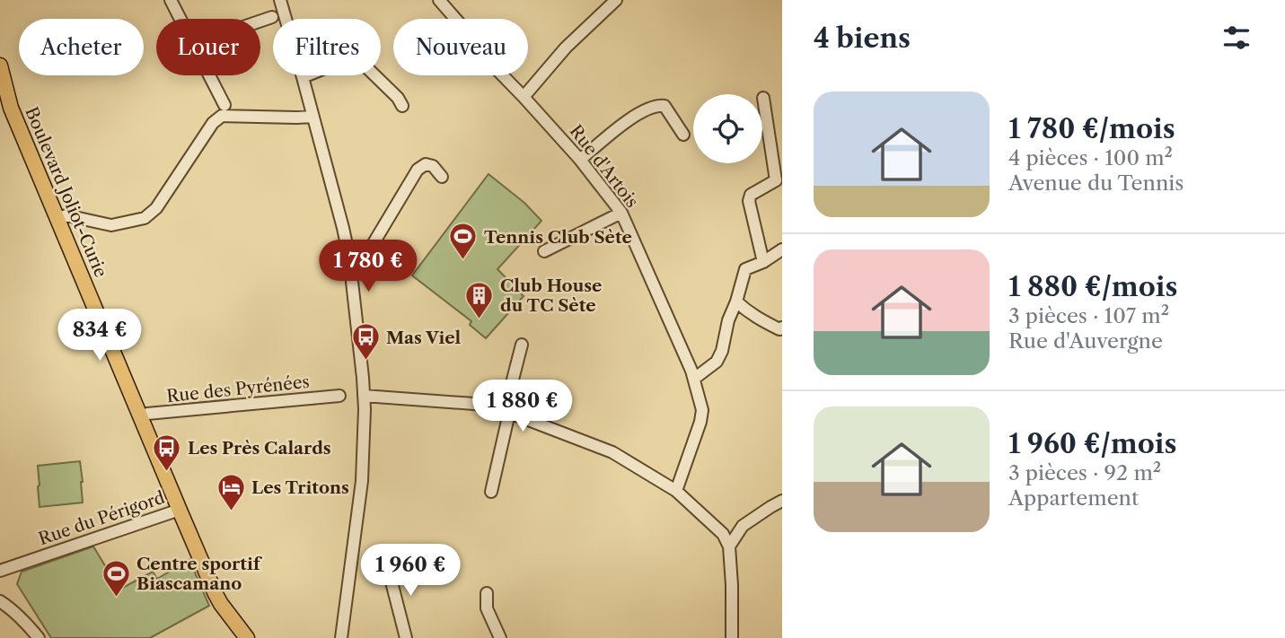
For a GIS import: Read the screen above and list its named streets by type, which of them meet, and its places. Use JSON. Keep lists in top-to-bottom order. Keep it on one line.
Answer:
{"streets":{"main road":["Boulevard Joliot-Curie"],"street":["Rue d'Artois","Rue des Pyrénées","Rue du Périgord"]},"crossings":[["Boulevard Joliot-Curie","Rue des Pyrénées"],["Boulevard Joliot-Curie","Rue du Périgord"]],"places":{"sports":["Tennis Club Sète","Centre sportif Biascamano"],"building":["Club House du TC Sète"],"bus stop":["Mas Viel","Les Près Calards"],"hotel":["Les Tritons"]},"page":{"heading":"4 biens","chip":["Acheter","Louer","Filtres","Nouveau"],"list":[{"name":"1 780 €/mois","note":"4 pièces · 100 m² · Avenue du Tennis"},{"name":"1 880 €/mois","note":"3 pièces · 107 m² · Rue d'Auvergne"},{"name":"1 960 €/mois","note":"3 pièces · 92 m² · Appartement"}],"price":["1 780 €","834 €","1 880 €","1 960 €"]}}
